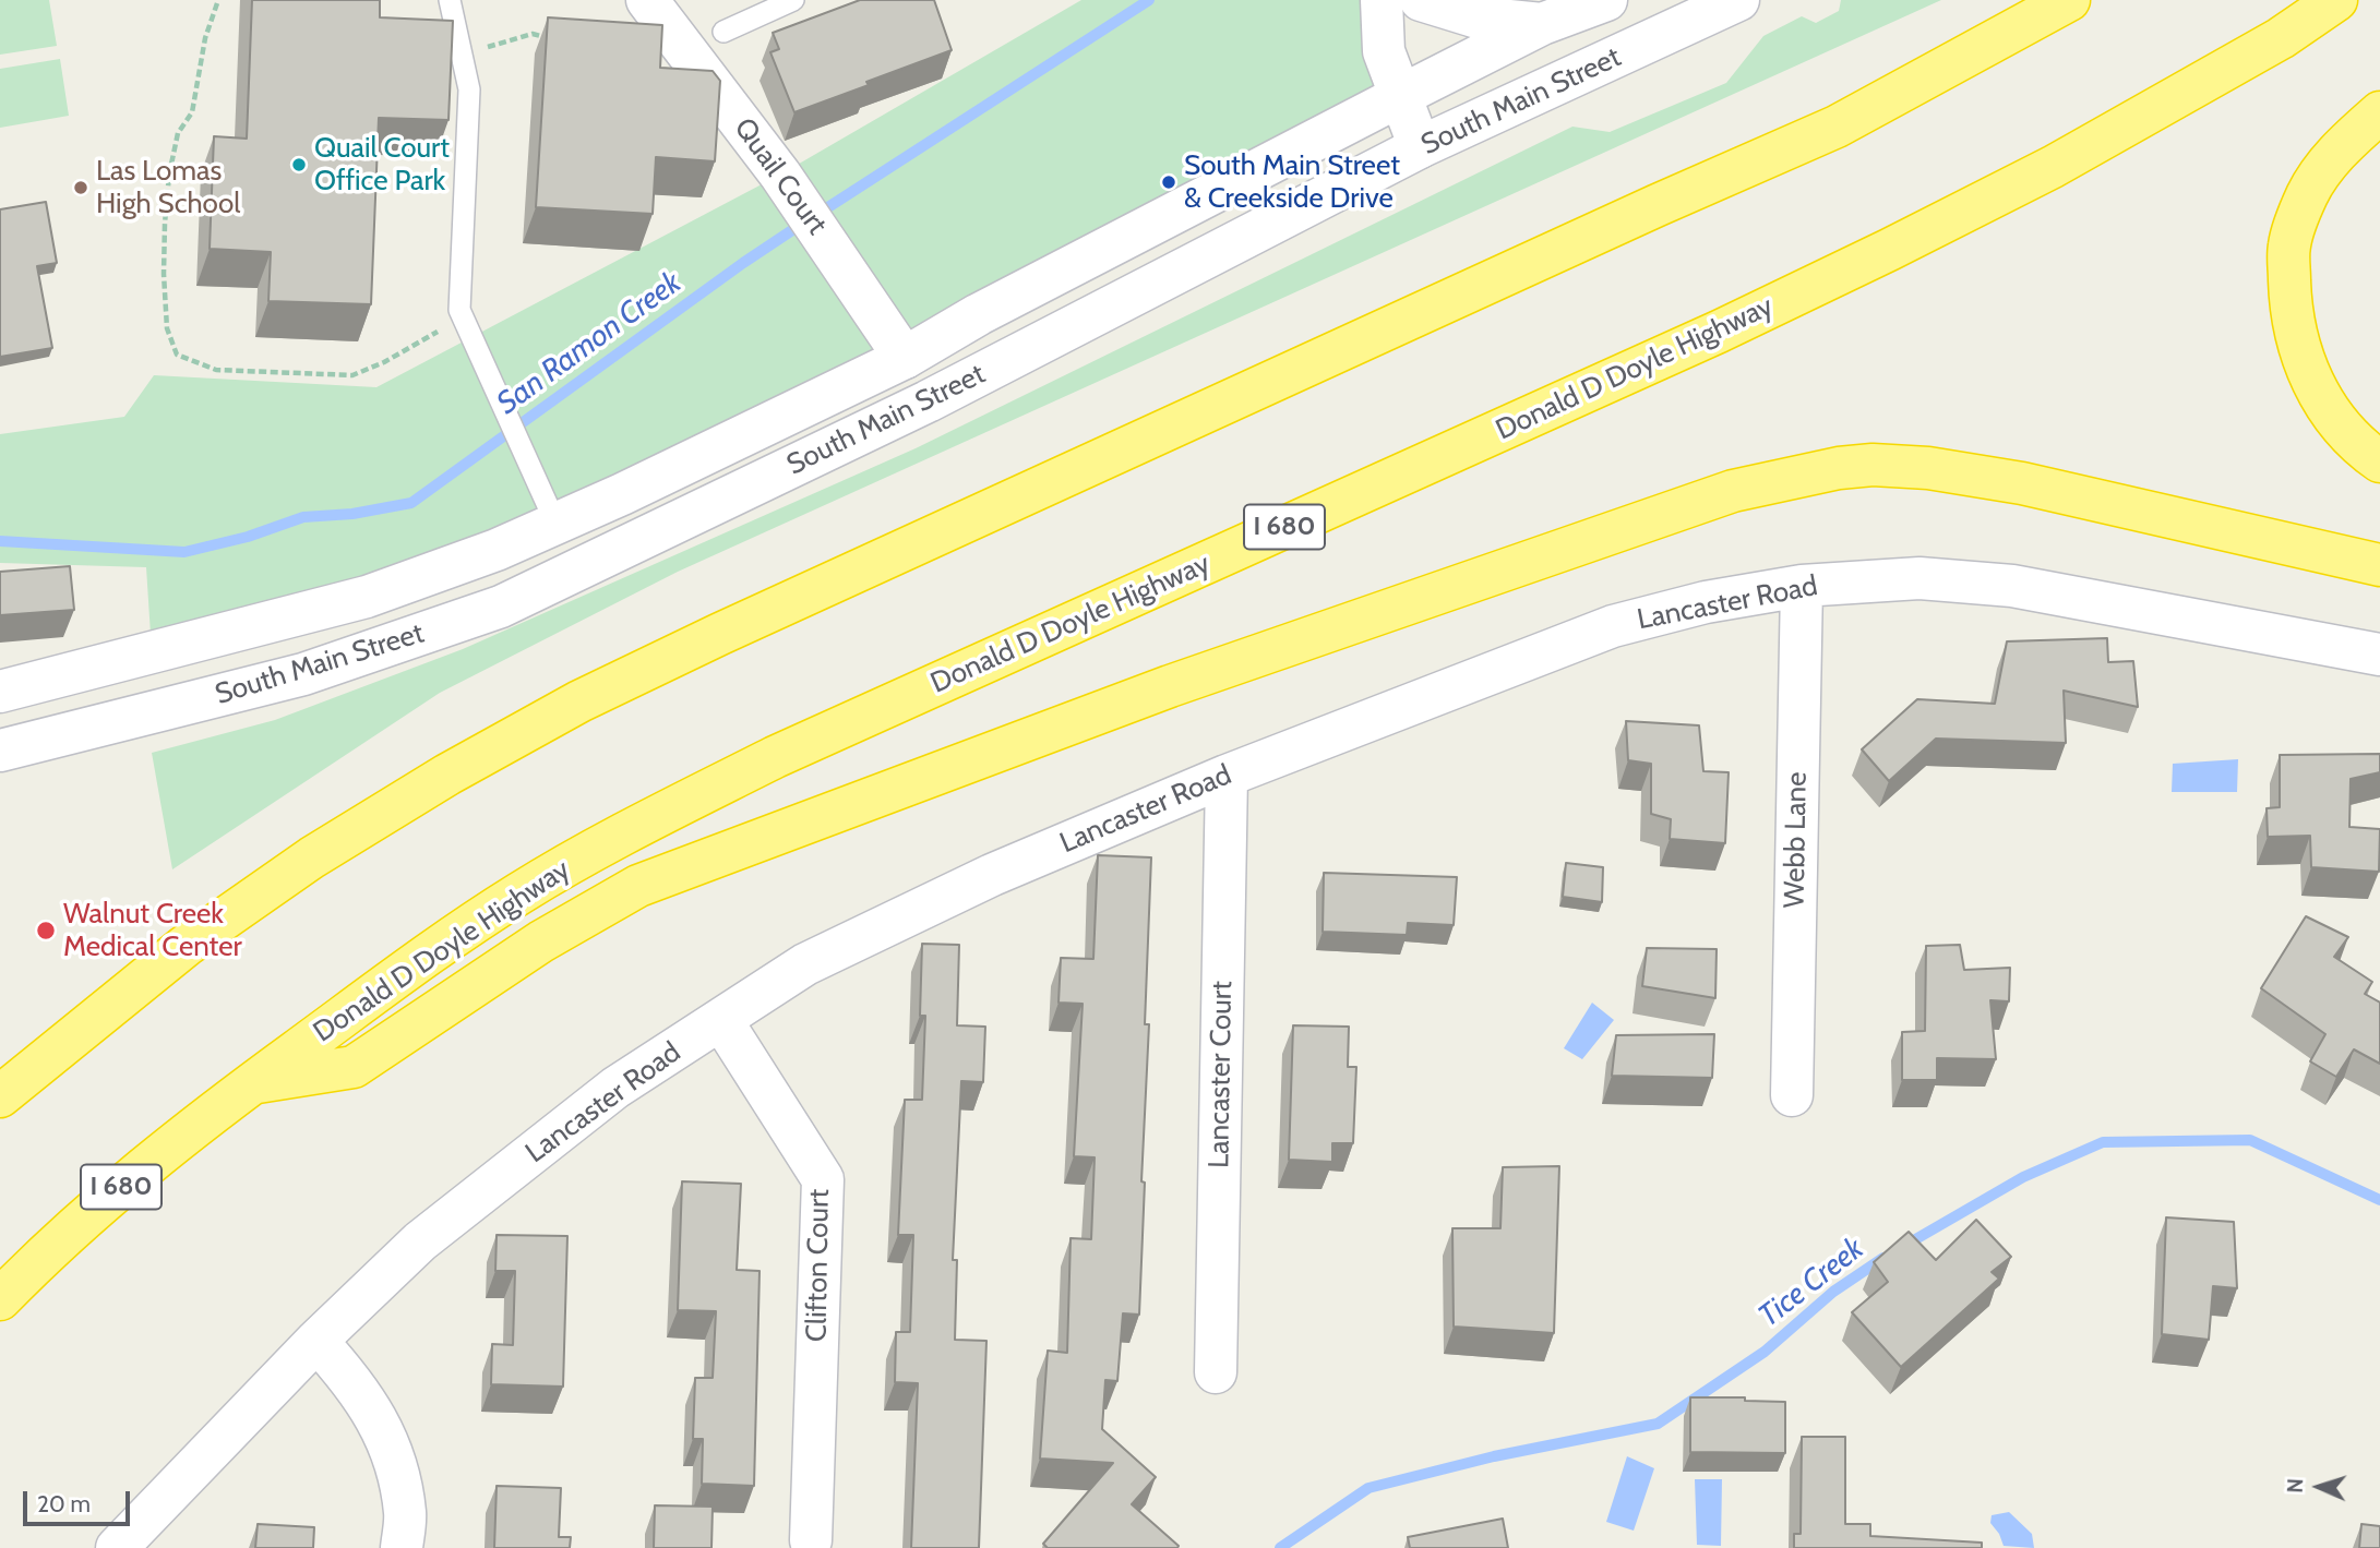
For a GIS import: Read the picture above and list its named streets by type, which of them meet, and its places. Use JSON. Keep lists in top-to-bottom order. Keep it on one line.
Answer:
{"streets":{"highway":["Donald D Doyle Highway","I 680"],"street":["South Main Street","Quail Court","Lancaster Road","Webb Lane","Lancaster Court","Clifton Court"]},"crossings":[["South Main Street","Quail Court"],["Lancaster Road","Webb Lane"],["Lancaster Road","Lancaster Court"],["Lancaster Road","Clifton Court"]],"water":["San Ramon Creek","Tice Creek"],"places":["Quail Court Office Park","South Main Street & Creekside Drive","Las Lomas High School","Walnut Creek Medical Center"],"scale_bar":"20 m","north":"left"}
